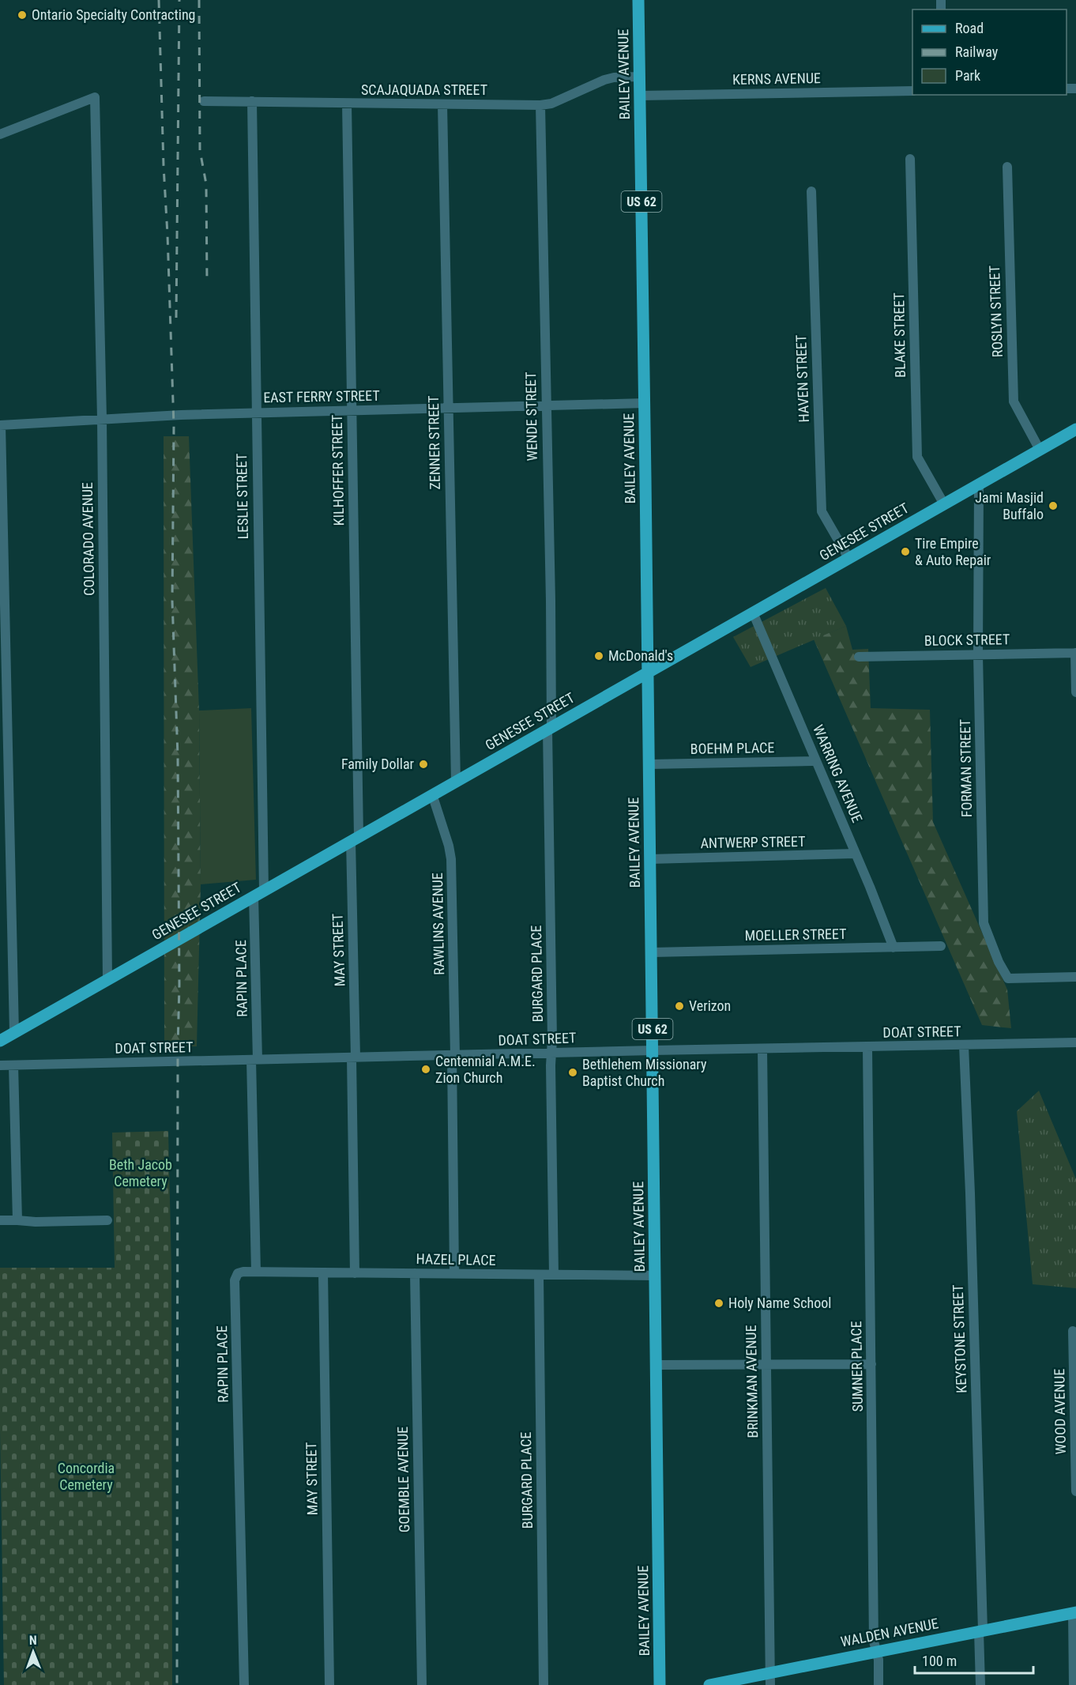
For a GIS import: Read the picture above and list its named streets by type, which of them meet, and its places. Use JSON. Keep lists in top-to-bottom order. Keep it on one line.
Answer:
{"streets":{"main road":["BAILEY AVENUE","US 62","GENESEE STREET","WALDEN AVENUE"],"street":["KERNS AVENUE","SCAJAQUADA STREET","ROSLYN STREET","BLAKE STREET","HAVEN STREET","EAST FERRY STREET","WENDE STREET","ZENNER STREET","KILHOFFER STREET","LESLIE STREET","COLORADO AVENUE","BLOCK STREET","BOEHM PLACE","FORMAN STREET","WARRING AVENUE","ANTWERP STREET","RAWLINS AVENUE","MOELLER STREET","MAY STREET","BURGARD PLACE","RAPIN PLACE","DOAT STREET","HAZEL PLACE","KEYSTONE STREET","SUMNER PLACE","BRINKMAN AVENUE","WOOD AVENUE","GOEMBLE AVENUE"]},"crossings":[["BAILEY AVENUE","KERNS AVENUE"],["BAILEY AVENUE","SCAJAQUADA STREET"],["BAILEY AVENUE","EAST FERRY STREET"],["BAILEY AVENUE","GENESEE STREET"],["BAILEY AVENUE","BOEHM PLACE"],["BAILEY AVENUE","ANTWERP STREET"],["BAILEY AVENUE","MOELLER STREET"],["BAILEY AVENUE","DOAT STREET"],["BAILEY AVENUE","HAZEL PLACE"],["SCAJAQUADA STREET","WENDE STREET"],["SCAJAQUADA STREET","ZENNER STREET"],["SCAJAQUADA STREET","KILHOFFER STREET"],["SCAJAQUADA STREET","LESLIE STREET"],["ROSLYN STREET","GENESEE STREET"],["BLAKE STREET","GENESEE STREET"],["HAVEN STREET","GENESEE STREET"],["EAST FERRY STREET","WENDE STREET"],["EAST FERRY STREET","ZENNER STREET"],["EAST FERRY STREET","KILHOFFER STREET"],["EAST FERRY STREET","LESLIE STREET"],["EAST FERRY STREET","COLORADO AVENUE"],["WENDE STREET","GENESEE STREET"],["WENDE STREET","BURGARD PLACE"],["ZENNER STREET","GENESEE STREET"],["KILHOFFER STREET","GENESEE STREET"],["KILHOFFER STREET","MAY STREET"],["LESLIE STREET","GENESEE STREET"],["LESLIE STREET","RAPIN PLACE"],["GENESEE STREET","COLORADO AVENUE"],["GENESEE STREET","FORMAN STREET"],["GENESEE STREET","WARRING AVENUE"],["GENESEE STREET","RAWLINS AVENUE"],["GENESEE STREET","MAY STREET"],["GENESEE STREET","BURGARD PLACE"],["GENESEE STREET","RAPIN PLACE"],["BLOCK STREET","FORMAN STREET"],["BOEHM PLACE","WARRING AVENUE"],["WARRING AVENUE","ANTWERP STREET"],["WARRING AVENUE","MOELLER STREET"],["RAWLINS AVENUE","DOAT STREET"],["MAY STREET","DOAT STREET"],["MAY STREET","HAZEL PLACE"],["BURGARD PLACE","DOAT STREET"],["BURGARD PLACE","HAZEL PLACE"],["RAPIN PLACE","DOAT STREET"],["RAPIN PLACE","HAZEL PLACE"],["DOAT STREET","KEYSTONE STREET"],["DOAT STREET","SUMNER PLACE"],["DOAT STREET","BRINKMAN AVENUE"],["HAZEL PLACE","GOEMBLE AVENUE"],["KEYSTONE STREET","WALDEN AVENUE"],["SUMNER PLACE","WALDEN AVENUE"],["BRINKMAN AVENUE","WALDEN AVENUE"]],"parks":["Beth Jacob Cemetery","Concordia Cemetery"],"places":["Ontario Specialty Contracting","Jami Masjid Buffalo","Tire Empire & Auto Repair","McDonald's","Family Dollar","Verizon","Centennial A.M.E. Zion Church","Bethlehem Missionary Baptist Church","Holy Name School"],"legend":["Road","Railway","Park"],"scale_bar":"100 m","north":"top"}
